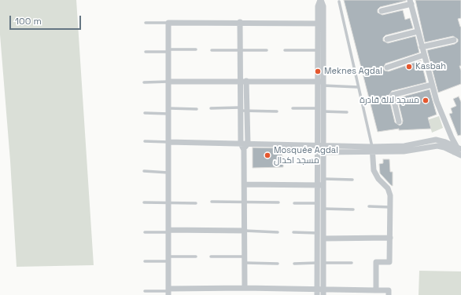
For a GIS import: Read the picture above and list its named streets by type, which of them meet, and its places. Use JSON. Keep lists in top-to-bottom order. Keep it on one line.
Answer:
{"places":["Kasbah","Meknes Agdal","مسجد لالة قادرة","Mosquée Agdal مسجد اكدال"],"scale_bar":"100 m"}
